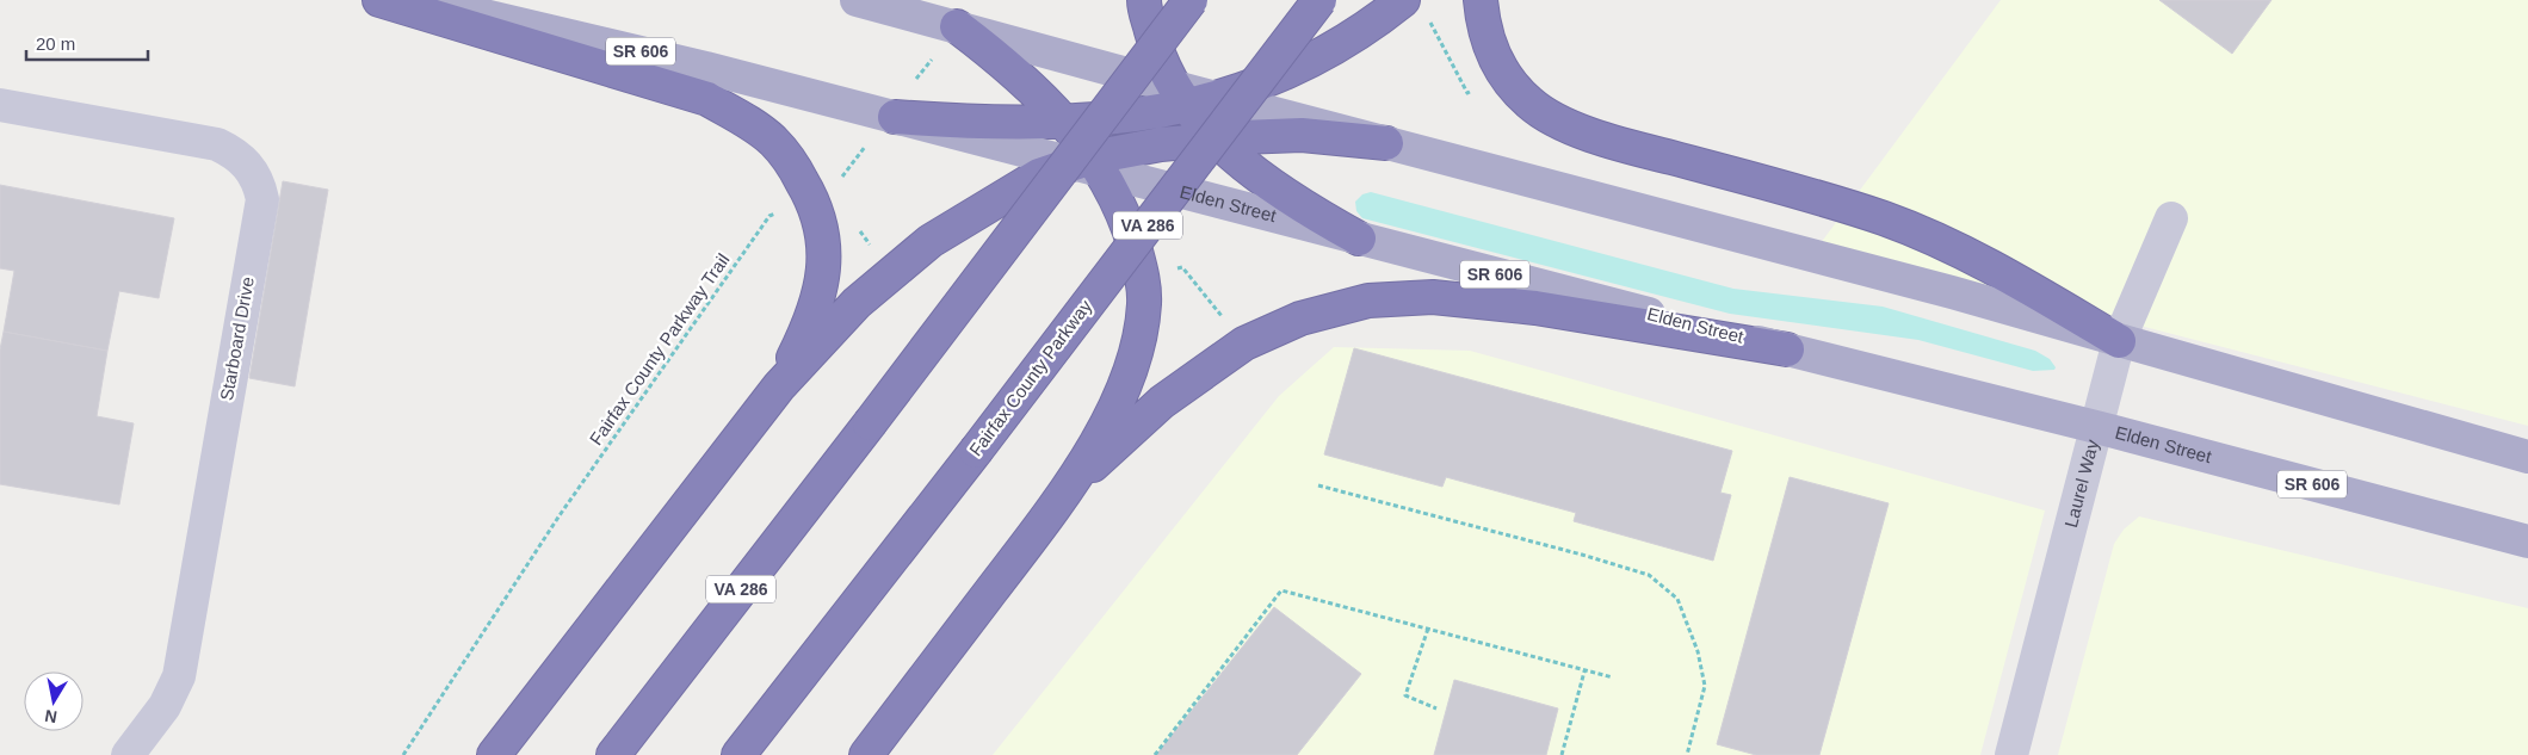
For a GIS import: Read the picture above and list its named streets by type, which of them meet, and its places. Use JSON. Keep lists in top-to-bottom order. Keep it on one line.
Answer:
{"streets":{"highway":["VA 286","Fairfax County Parkway"],"main road":["SR 606","Elden Street"],"street":["Starboard Drive","Laurel Way"],"path":["Fairfax County Parkway Trail"]},"crossings":[["SR 606","Elden Street"],["SR 606","Fairfax County Parkway Trail"],["Elden Street","Fairfax County Parkway Trail"],["Elden Street","Laurel Way"]],"scale_bar":"20 m","north":"bottom"}
